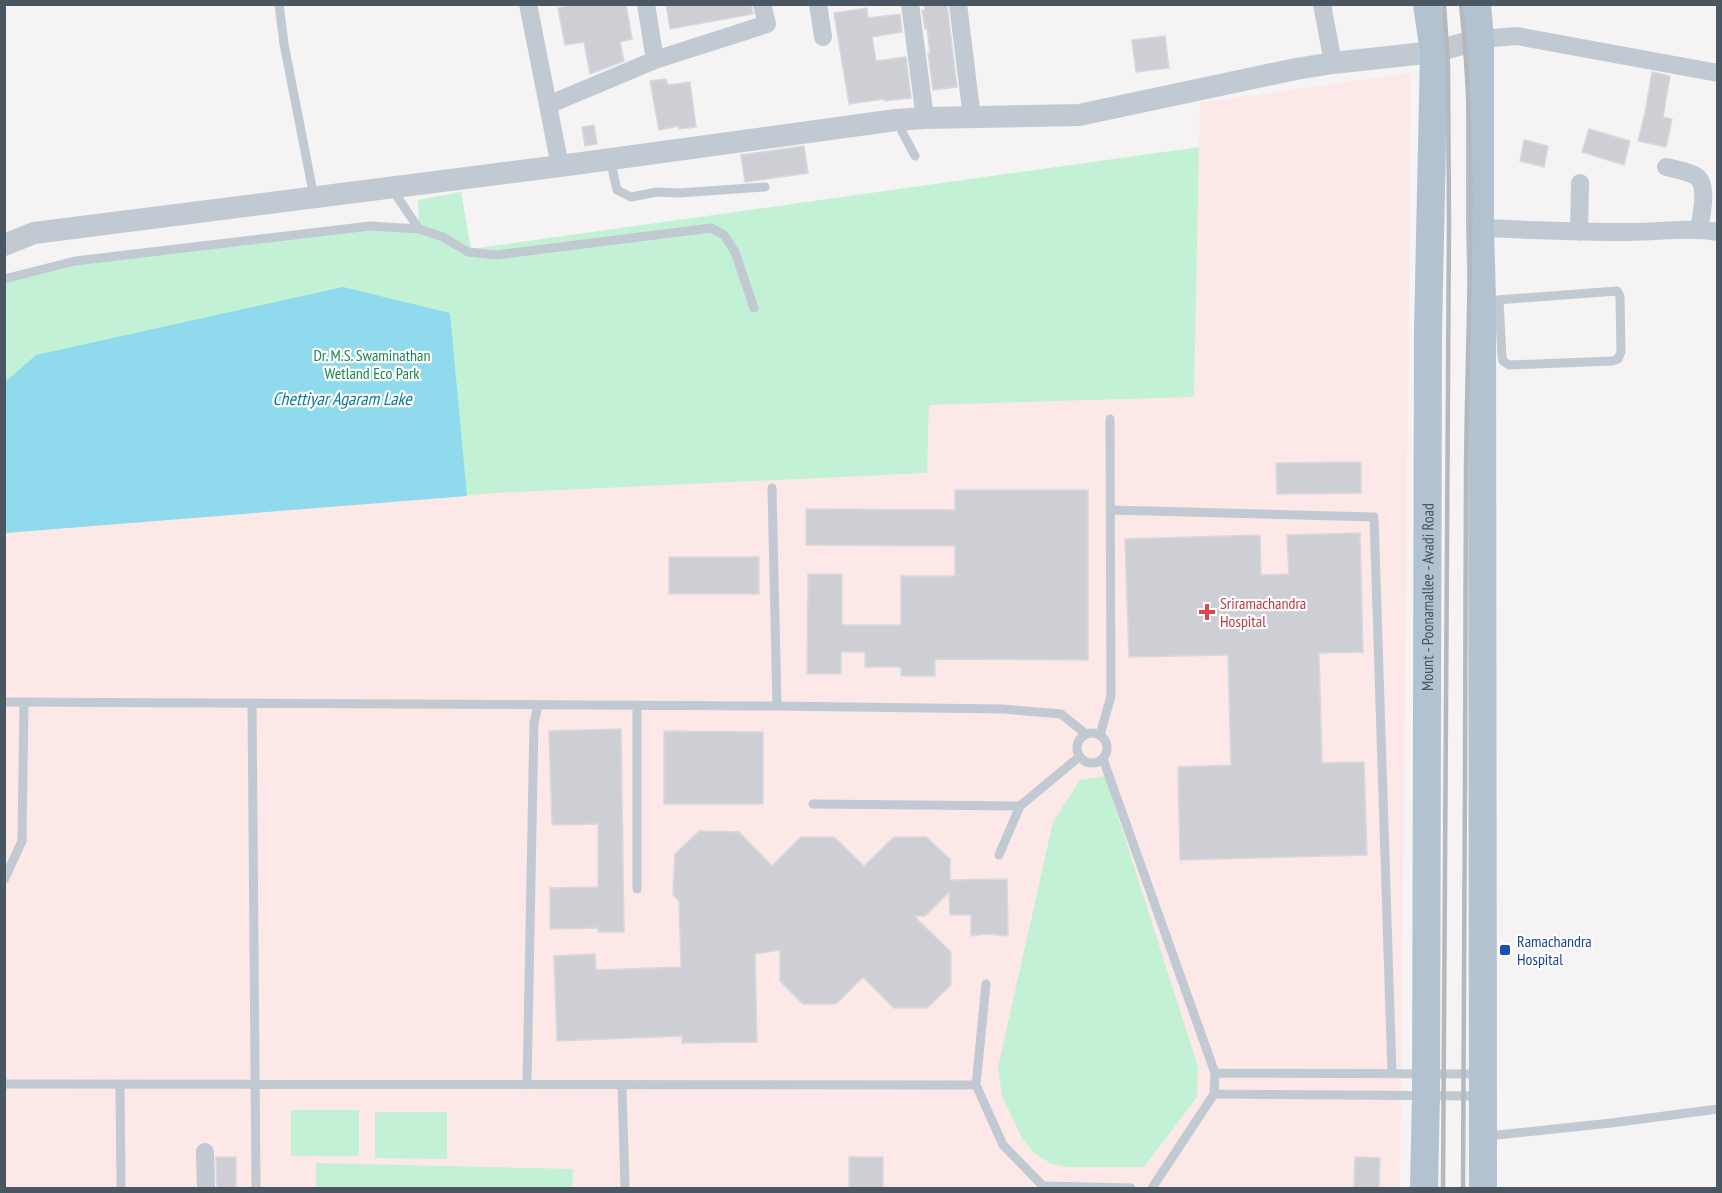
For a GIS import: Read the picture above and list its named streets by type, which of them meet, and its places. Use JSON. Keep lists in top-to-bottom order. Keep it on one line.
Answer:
{"streets":{"main road":["Mount - Poonamallee - Avadi Road"]},"water":["Chettiyar Agaram Lake"],"parks":["Dr. M.S. Swaminathan Wetland Eco Park"],"places":{"health":["Sriramachandra Hospital"],"transit":["Ramachandra Hospital"]}}
